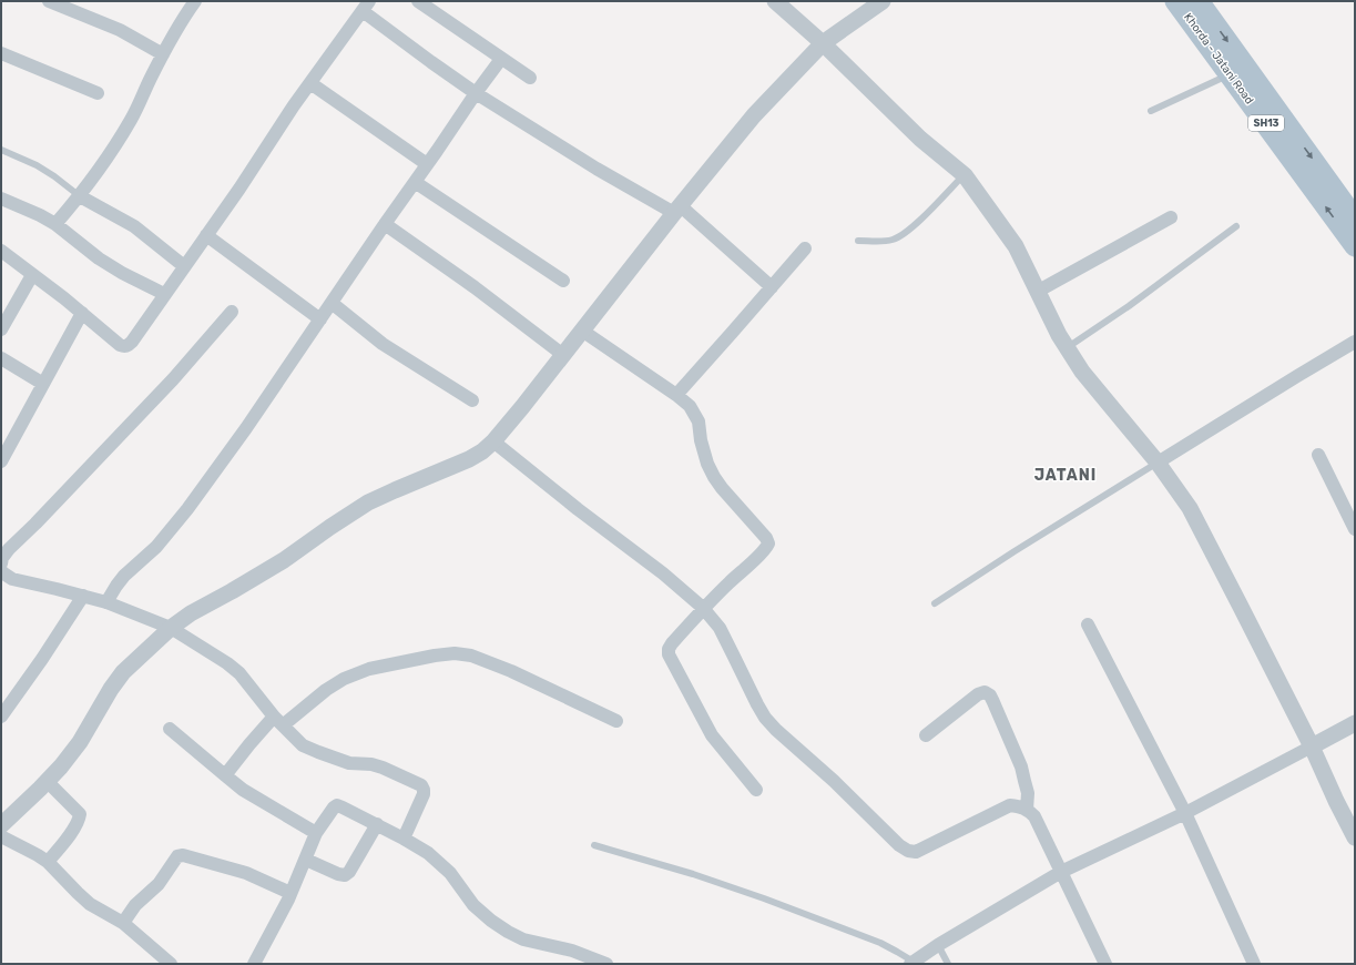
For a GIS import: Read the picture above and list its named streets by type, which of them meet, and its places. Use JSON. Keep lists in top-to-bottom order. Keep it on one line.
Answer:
{"streets":{"main road":["Khorda - Jatani Road","SH13"]},"districts":["JATANI"]}
